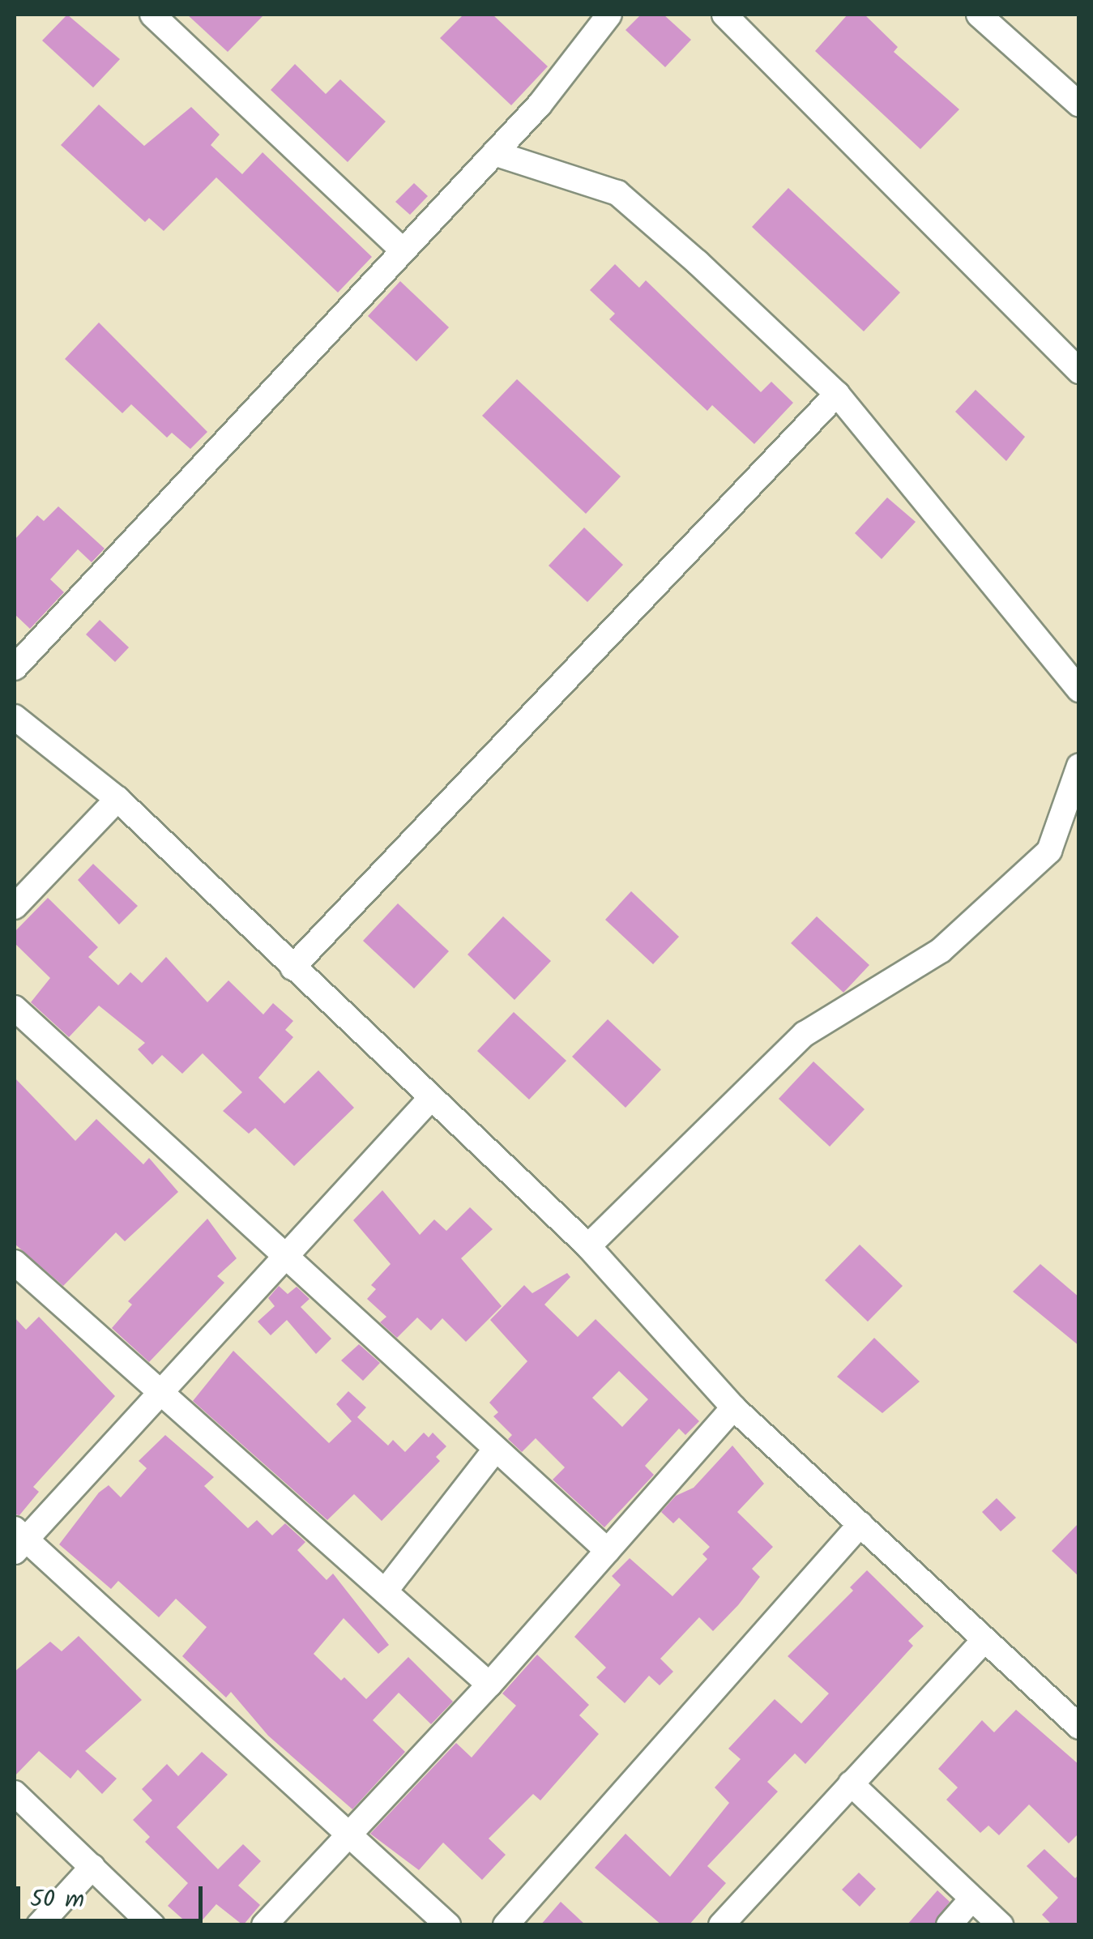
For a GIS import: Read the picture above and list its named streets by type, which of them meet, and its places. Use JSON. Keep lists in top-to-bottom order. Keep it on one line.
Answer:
{"scale_bar":"50 m"}
